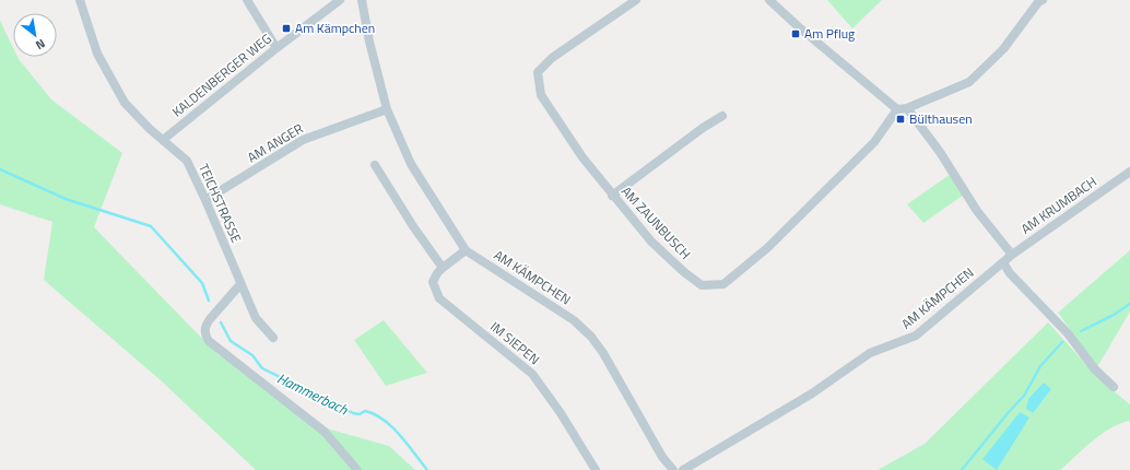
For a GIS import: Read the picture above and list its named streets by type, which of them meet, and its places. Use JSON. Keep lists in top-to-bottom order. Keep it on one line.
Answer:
{"streets":{"street":["KALDENBERGER WEG","AM ANGER","TEICHSTRASSE","AM KRUMBACH","AM ZAUNBUSCH","AM KÄMPCHEN","IM SIEPEN"]},"crossings":[["KALDENBERGER WEG","TEICHSTRASSE"],["AM ANGER","TEICHSTRASSE"],["AM ANGER","AM KÄMPCHEN"],["AM KRUMBACH","AM KÄMPCHEN"],["AM KÄMPCHEN","IM SIEPEN"]],"water":["Hammerbach"],"places":{"transit":["Am Kämpchen","Am Pflug","Bülthausen"]},"north":"bottom right"}
